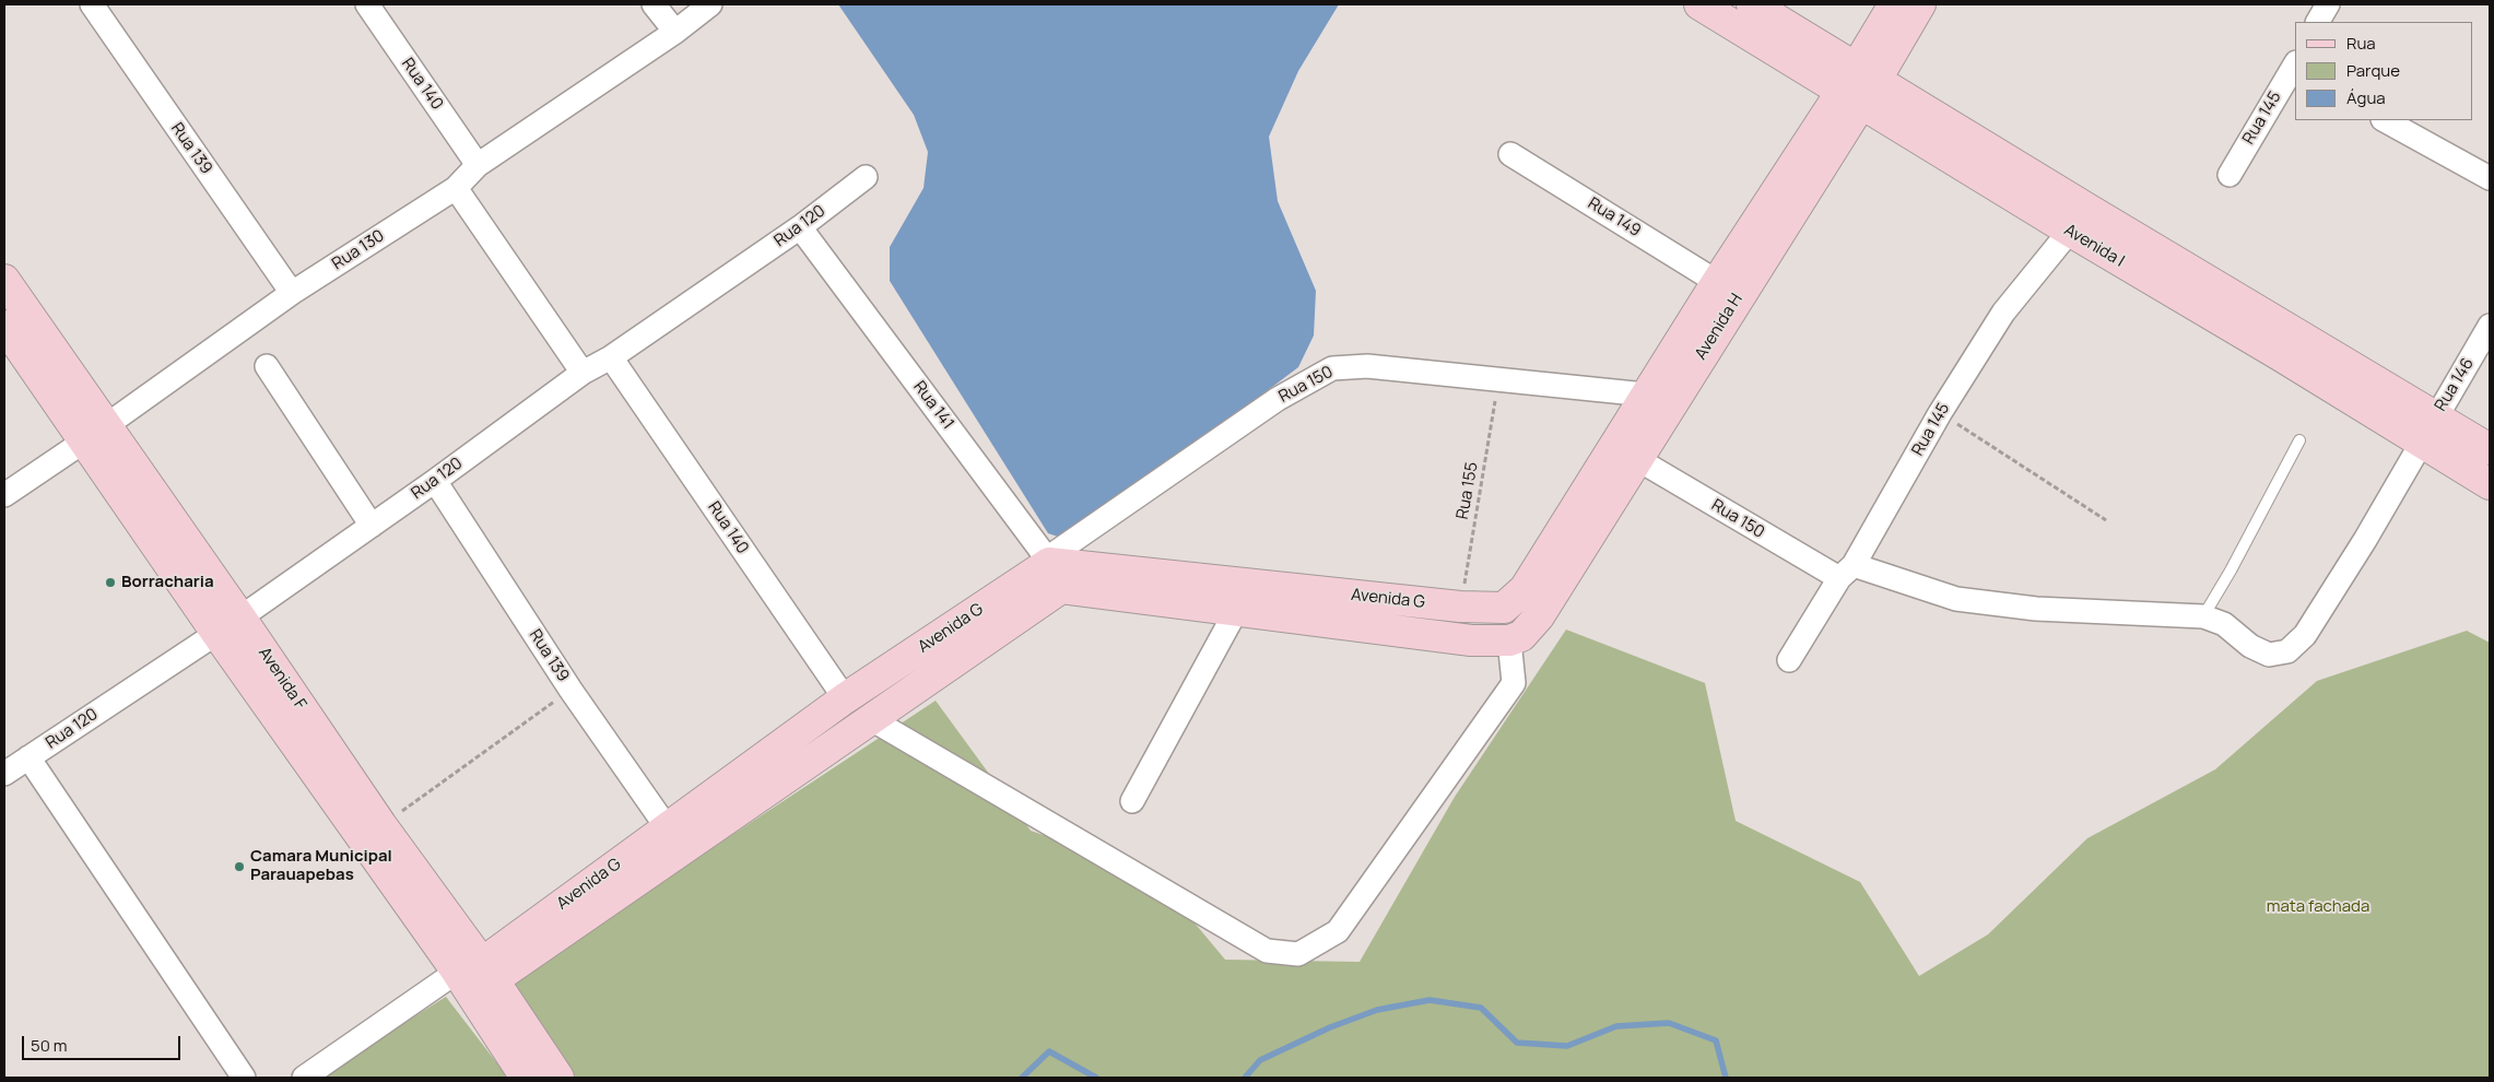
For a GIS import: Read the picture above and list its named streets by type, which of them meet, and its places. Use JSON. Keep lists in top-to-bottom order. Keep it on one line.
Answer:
{"streets":{"street":["Rua 140","Rua 145","Rua 139","Rua 149","Rua 120","Avenida I","Rua 130","Avenida H","Rua 150","Rua 146","Rua 141","Avenida G","Avenida F"],"path":["Rua 155"]},"crossings":[["Rua 140","Rua 120"],["Rua 140","Rua 130"],["Rua 140","Avenida G"],["Rua 145","Avenida I"],["Rua 145","Rua 150"],["Rua 139","Rua 120"],["Rua 139","Rua 130"],["Rua 139","Avenida G"],["Rua 149","Avenida H"],["Rua 120","Rua 141"],["Rua 120","Avenida F"],["Avenida I","Avenida H"],["Avenida I","Rua 146"],["Rua 130","Avenida F"],["Avenida H","Rua 150"],["Avenida H","Avenida G"],["Rua 150","Rua 146"],["Rua 150","Rua 141"],["Rua 150","Rua 155"],["Rua 150","Avenida G"],["Rua 141","Avenida G"],["Rua 155","Avenida G"],["Avenida G","Avenida F"]],"parks":["mata fachada"],"places":["Borracharia","Camara Municipal Parauapebas"],"legend":["Rua","Parque","Água"],"scale_bar":"50 m"}
